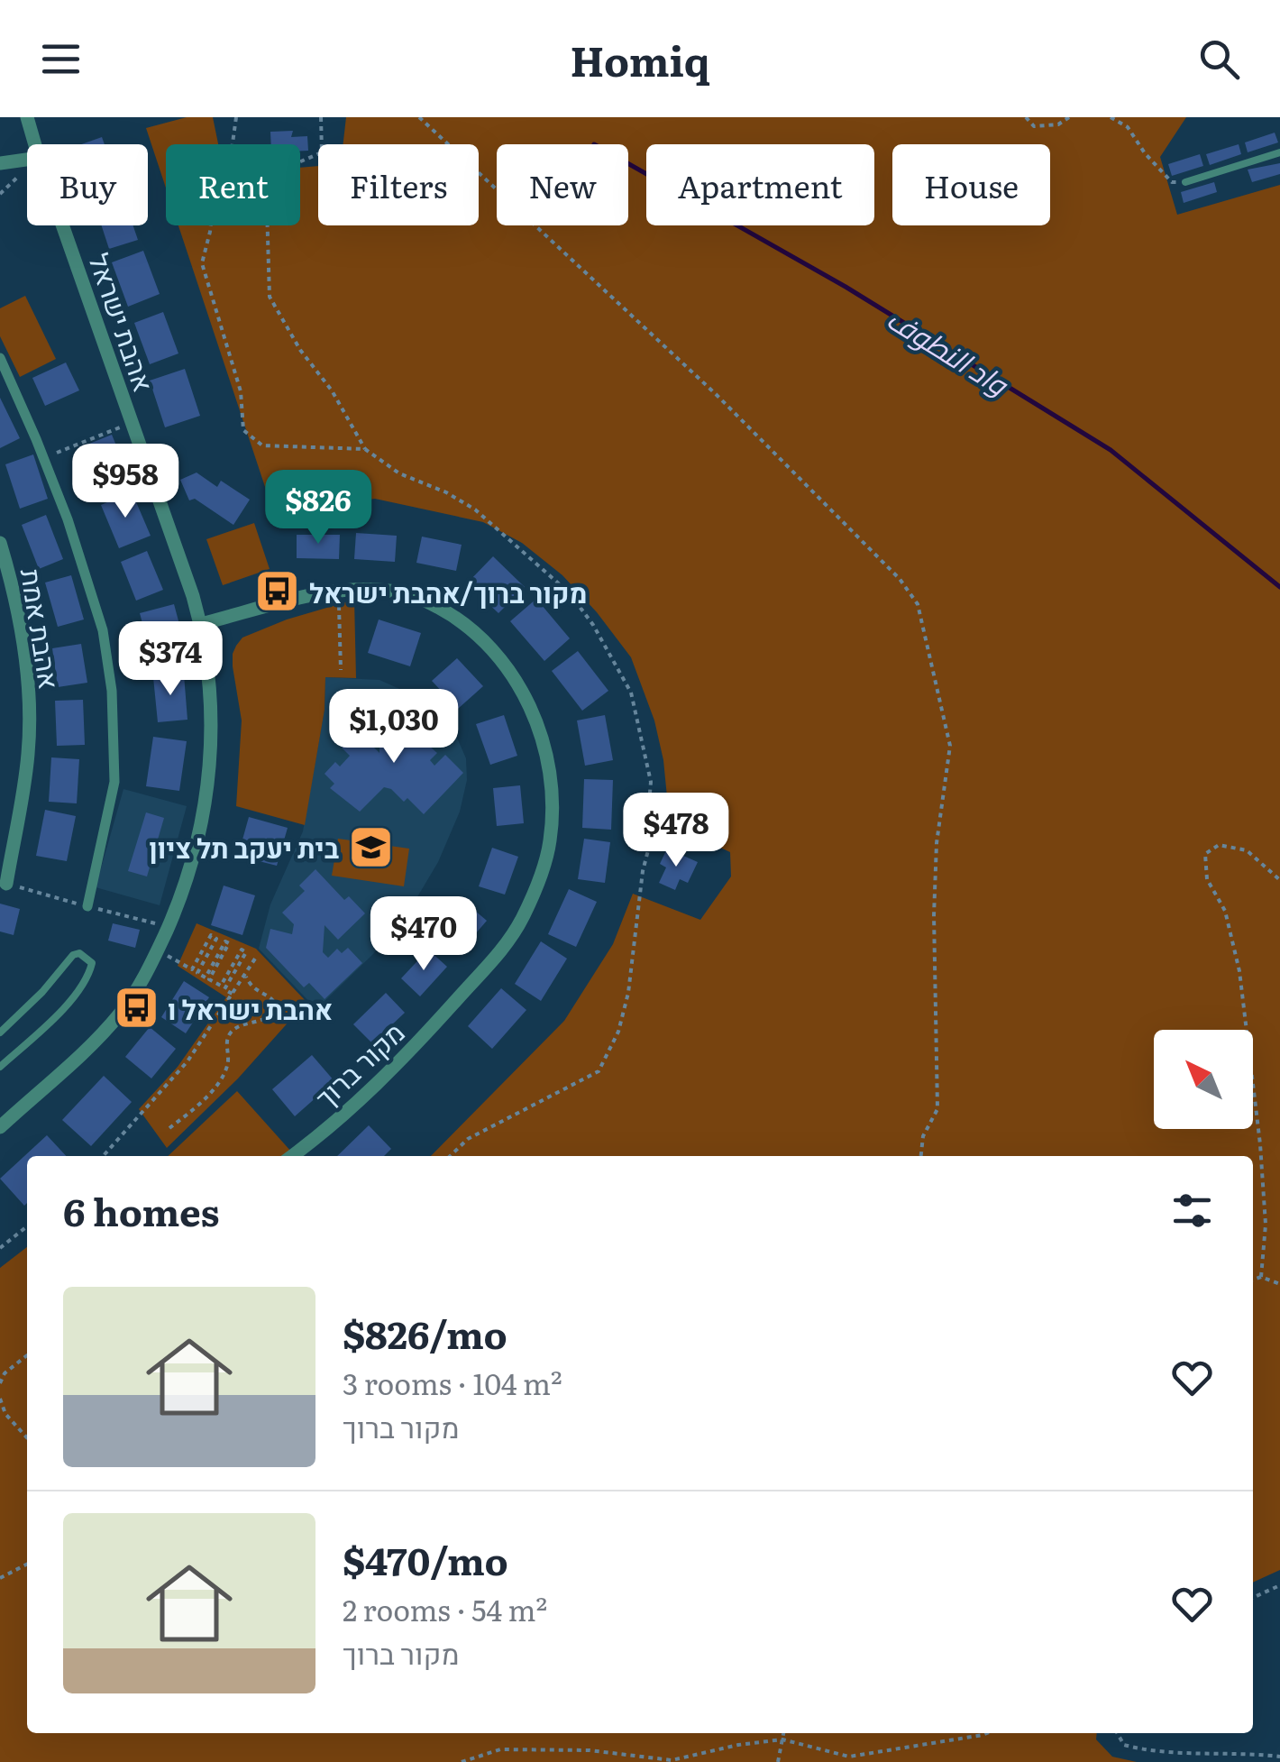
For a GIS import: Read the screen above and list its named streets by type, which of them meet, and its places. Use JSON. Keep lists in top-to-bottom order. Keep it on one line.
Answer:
{"streets":{"street":["אהבת ישראל","אהבת אמת","מקור ברוך"]},"crossings":[["אהבת ישראל","מקור ברוך"]],"water":["واد النطوف"],"places":{"bus stop":["מקור ברוך/אהבת ישראל","אהבת ישראל ו"],"school or university":["בית יעקב תל ציון"]},"north":"top left","page":{"header":"Homiq","chip":["Buy","Rent","Filters","New","Apartment","House"],"price":["$958","$826","$374","$1,030","$478","$470"],"heading":"6 homes","list":[{"name":"$826/mo","note":"3 rooms · 104 m² · מקור ברוך"},{"name":"$470/mo","note":"2 rooms · 54 m² · מקור ברוך"}]}}
